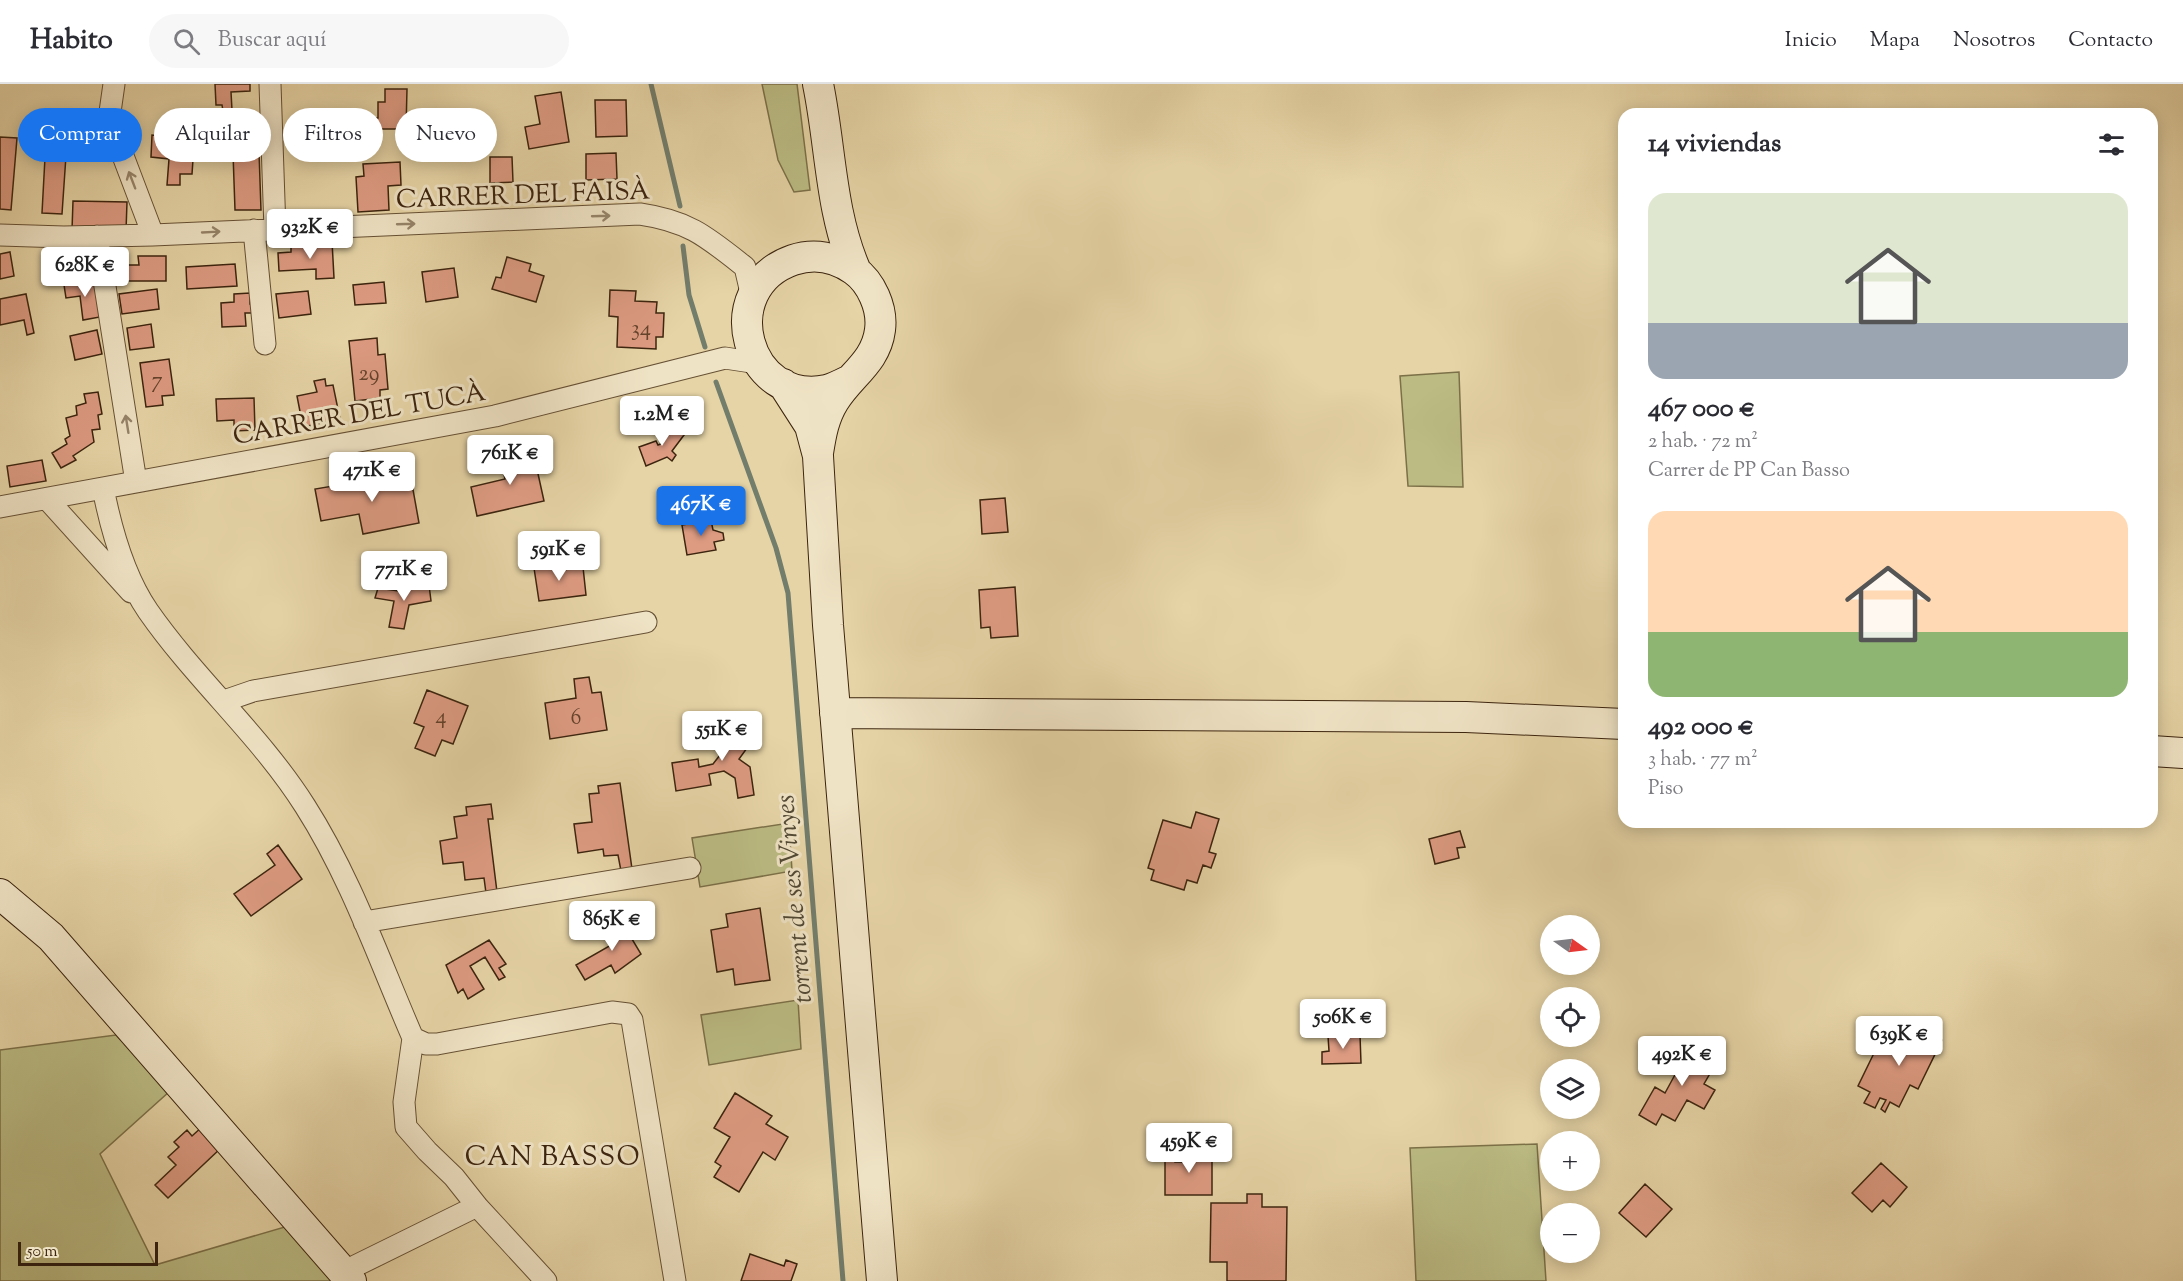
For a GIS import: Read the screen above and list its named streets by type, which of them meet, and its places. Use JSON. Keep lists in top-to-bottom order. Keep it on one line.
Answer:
{"streets":{"street":["CARRER DEL FAISÀ","CARRER DEL TUCÀ"]},"one_way":["CARRER DEL FAISÀ"],"districts":["CAN BASSO"],"water":["torrent de ses Vinyes"],"house_numbers":["34","29","7","4","6"],"scale_bar":"50 m","north":"right","page":{"header":"Habito","search":"Buscar aquí","nav":["Inicio","Mapa","Nosotros","Contacto"],"chip":["Comprar","Alquilar","Filtros","Nuevo"],"heading":"14 viviendas","list":[{"name":"467 000 €","note":"2 hab. · 72 m² · Carrer de PP Can Basso"},{"name":"492 000 €","note":"3 hab. · 77 m² · Piso"}],"price":["932K €","628K €","1.2M €","761K €","471K €","467K €","591K €","771K €","551K €","865K €","506K €","639K €","492K €","459K €"],"map_buttons":["+","−"],"scale":"50 m"}}
